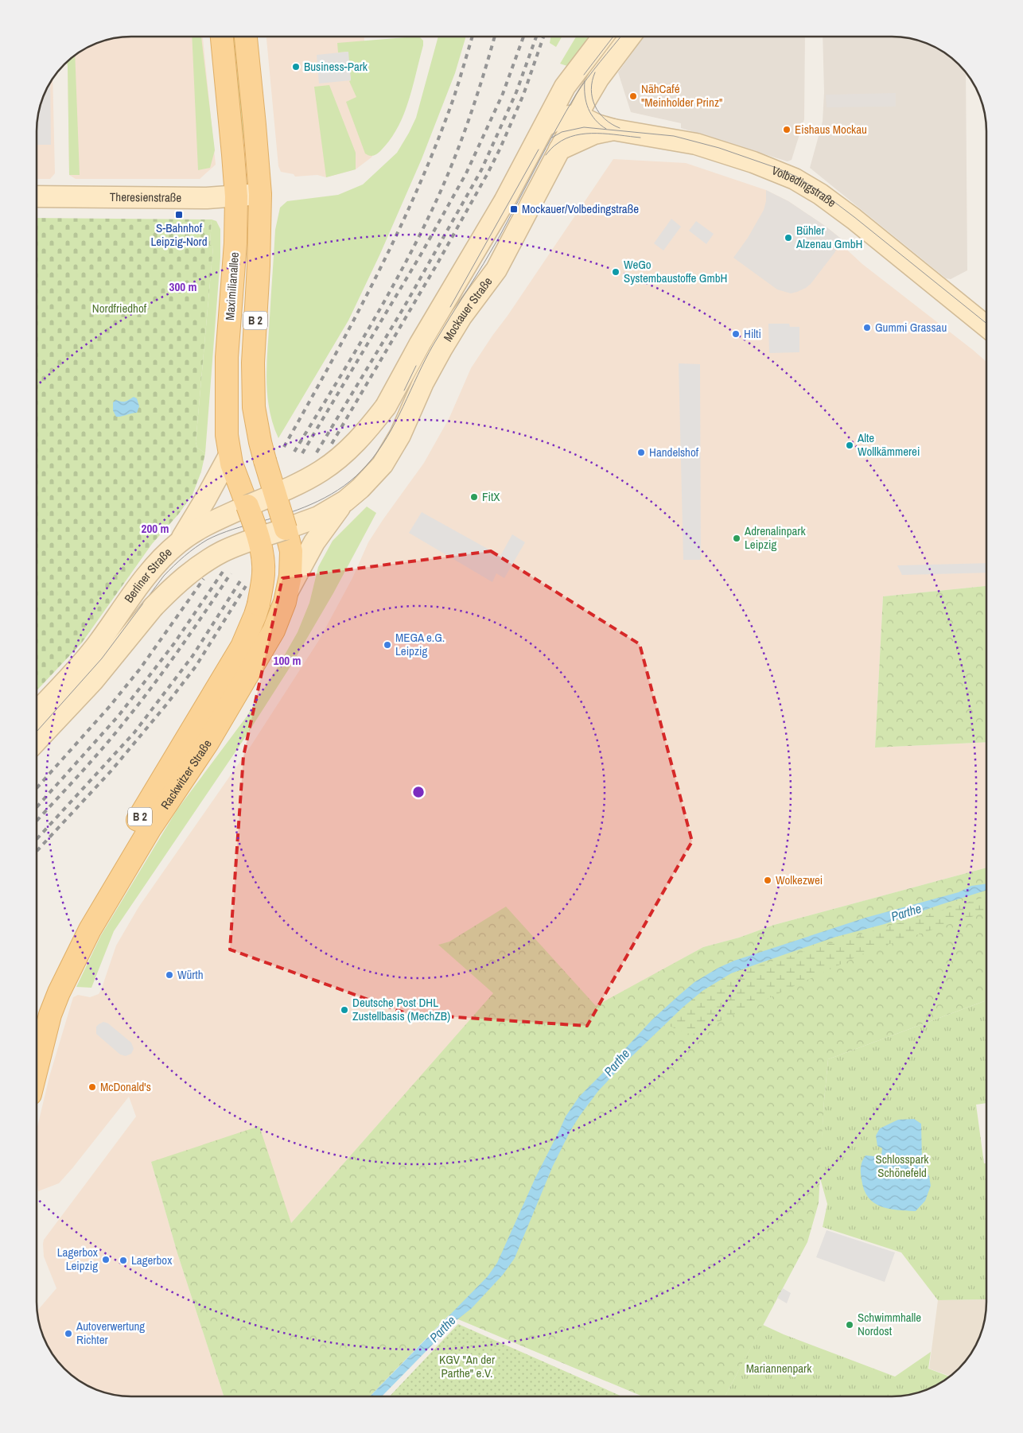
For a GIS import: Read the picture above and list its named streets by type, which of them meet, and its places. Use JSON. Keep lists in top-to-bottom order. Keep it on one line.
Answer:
{"streets":{"main road":["Volbedingstraße","Theresienstraße","Maximilianallee","Mockauer Straße","B 2","Berliner Straße","Rackwitzer Straße"]},"crossings":[["Volbedingstraße","Mockauer Straße"],["Theresienstraße","Maximilianallee"],["Maximilianallee","Mockauer Straße"],["Maximilianallee","Berliner Straße"],["Maximilianallee","Rackwitzer Straße"],["Mockauer Straße","Berliner Straße"],["Mockauer Straße","Rackwitzer Straße"],["Berliner Straße","Rackwitzer Straße"]],"water":["Parthe"],"parks":["Nordfriedhof","Schlosspark Schönefeld","KGV \"An der Parthe\" e.V.","Mariannenpark"],"places":{"other":["Business-Park","NähCafé \"Meinholder Prinz\"","Eishaus Mockau","Bühler Alzenau GmbH","WeGo Systembaustoffe GmbH","Gummi Grassau","Hilti","Alte Wollkämmerei","Handelshof","FitX","Adrenalinpark Leipzig","MEGA e.G. Leipzig","Wolkezwei","Würth","Deutsche Post DHL Zustellbasis (MechZB)","McDonald's","Lagerbox Leipzig","Lagerbox","Schwimmhalle Nordost","Autoverwertung Richter"],"transit":["Mockauer/Volbedingstraße","S-Bahnhof Leipzig-Nord"]},"rings":["300 m","200 m","100 m"]}
